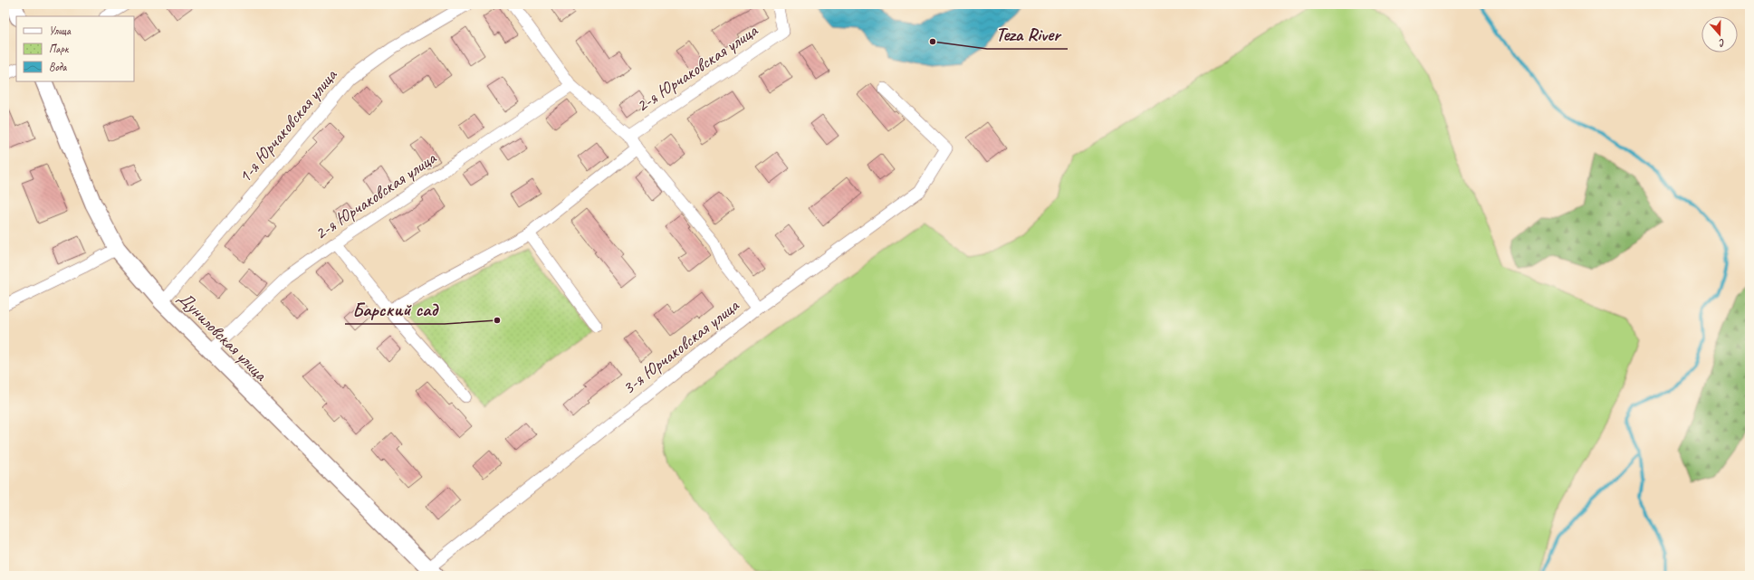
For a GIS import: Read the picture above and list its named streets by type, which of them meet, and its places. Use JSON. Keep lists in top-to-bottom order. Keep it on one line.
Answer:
{"streets":{"main road":["Дуниловская улица"],"street":["2-я Юрчаковская улица","1-я Юрчаковская улица","3-я Юрчаковская улица"]},"crossings":[["2-я Юрчаковская улица","Дуниловская улица"],["1-я Юрчаковская улица","Дуниловская улица"],["Дуниловская улица","3-я Юрчаковская улица"]],"places":["Teza River","Барский сад"],"legend":["Улица","Парк","Вода"],"north":"bottom"}
